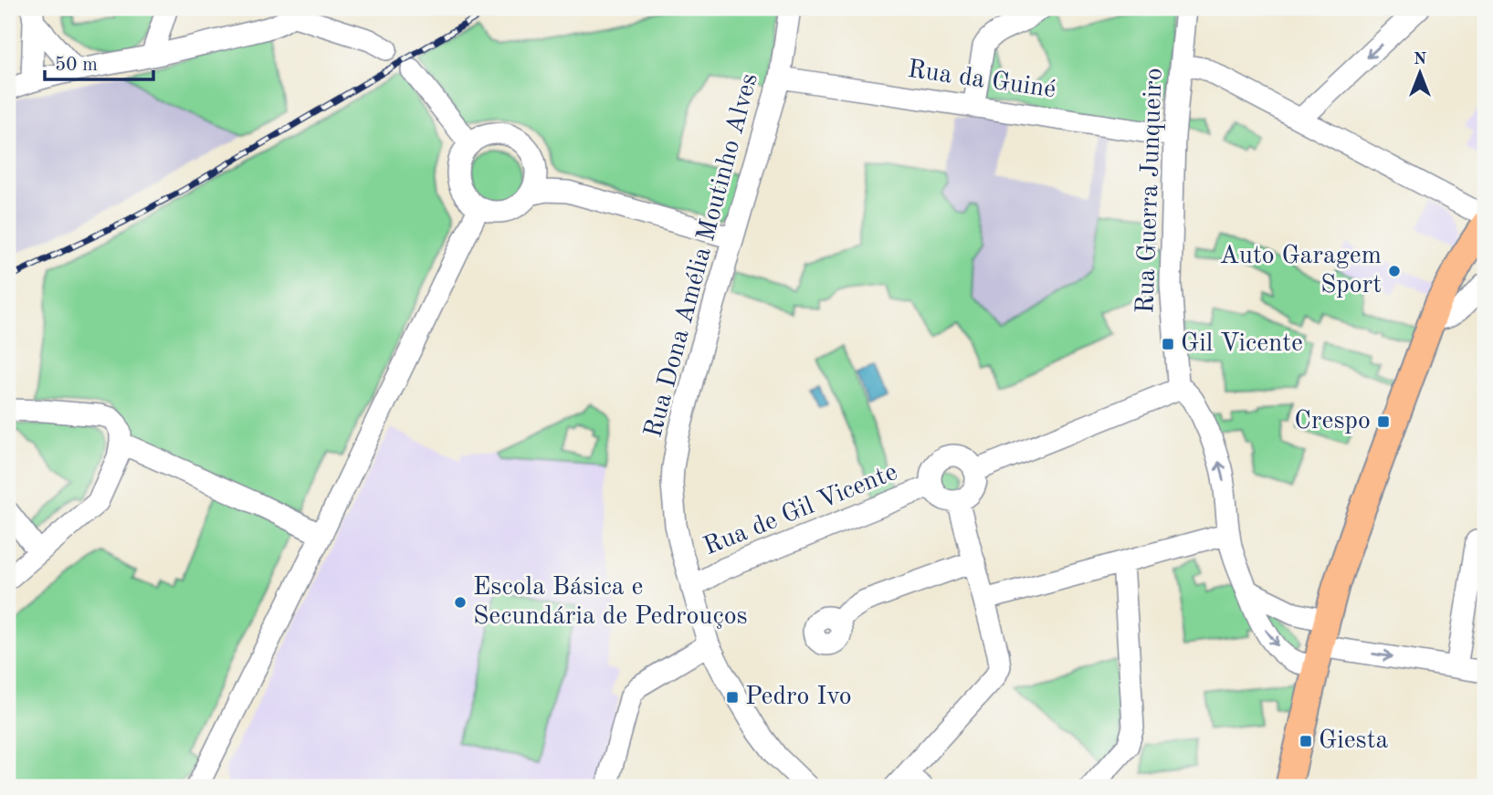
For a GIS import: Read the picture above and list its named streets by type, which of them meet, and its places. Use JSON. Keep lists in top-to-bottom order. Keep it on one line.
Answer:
{"streets":{"street":["Rua da Guiné","Rua Guerra Junqueiro","Rua Dona Amélia Moutinho Alves","Rua de Gil Vicente"]},"crossings":[["Rua da Guiné","Rua Guerra Junqueiro"],["Rua da Guiné","Rua Dona Amélia Moutinho Alves"],["Rua Dona Amélia Moutinho Alves","Rua de Gil Vicente"]],"places":{"other":["Auto Garagem Sport","Escola Básica e Secundária de Pedrouços"],"transit":["Gil Vicente","Crespo","Pedro Ivo","Giesta"]},"scale_bar":"50 m","north":"top"}
